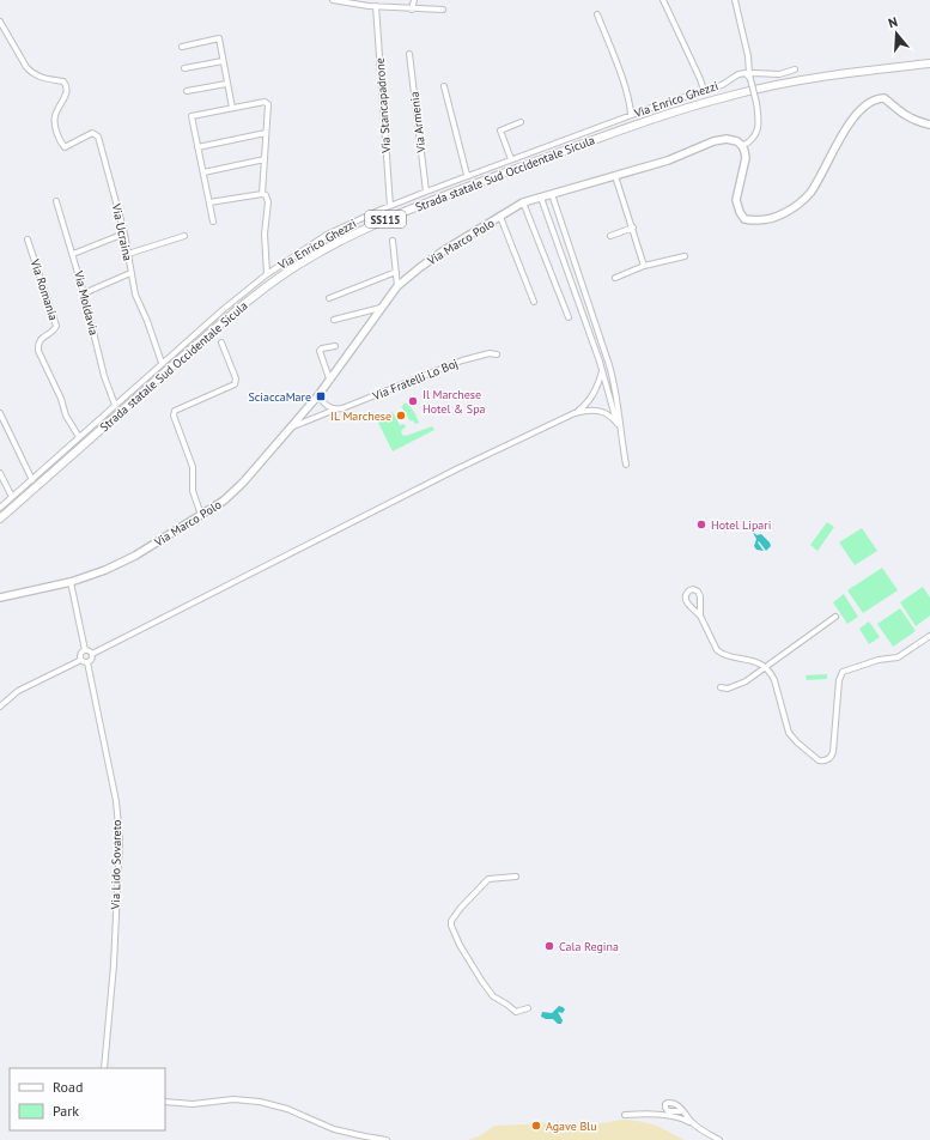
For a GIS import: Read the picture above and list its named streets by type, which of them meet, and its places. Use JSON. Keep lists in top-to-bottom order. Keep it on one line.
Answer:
{"streets":{"main road":["Strada statale Sud Occidentale Sicula","SS115"],"street":["Via Enrico Ghezzi","Via Stancapadrone","Via Armenia","Via Ucraina","Via Marco Polo","Via Romania","Via Moldavia","Via Fratelli Lo Boj","Via Lido Sovareto"]},"crossings":[["Via Enrico Ghezzi","Via Stancapadrone"],["Via Enrico Ghezzi","Via Armenia"],["Via Enrico Ghezzi","Via Ucraina"],["Via Enrico Ghezzi","Via Romania"],["Via Enrico Ghezzi","Via Moldavia"],["Via Marco Polo","Via Fratelli Lo Boj"]],"places":{"transit":["SciaccaMare"],"other":["Il Marchese Hotel & Spa","IL Marchese","Hotel Lipari","Cala Regina","Agave Blu"]},"legend":["Road","Park"],"north":"top"}
